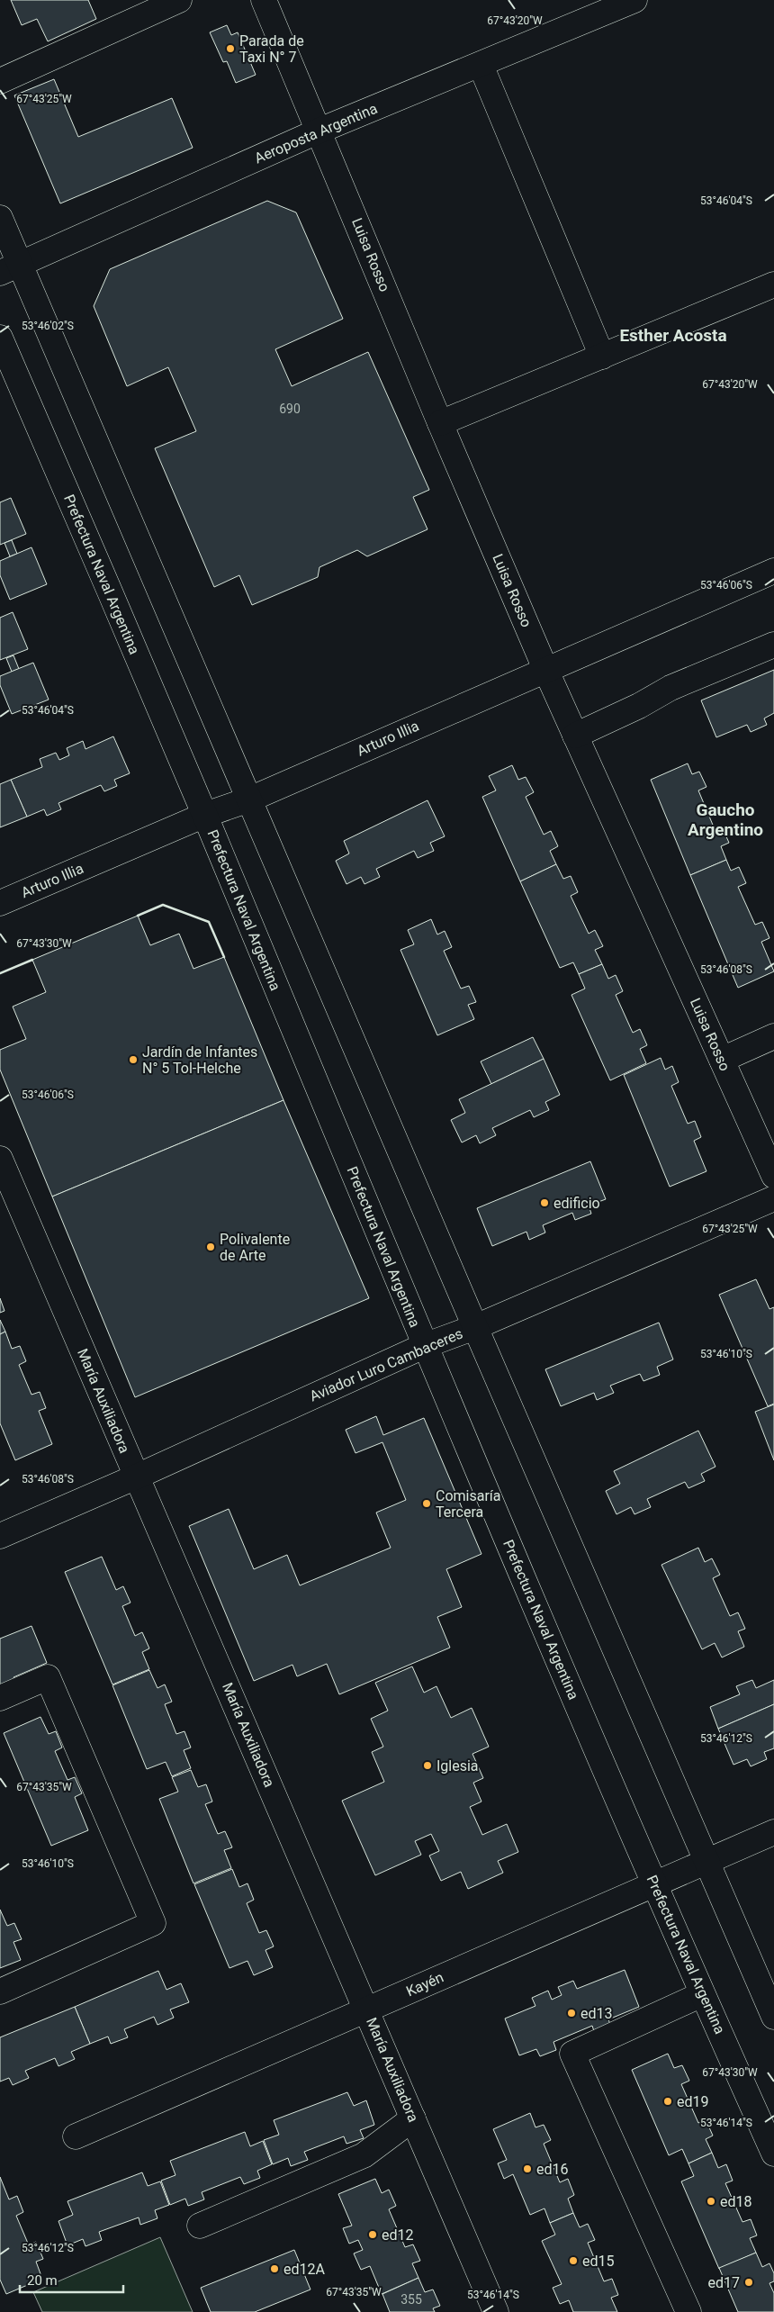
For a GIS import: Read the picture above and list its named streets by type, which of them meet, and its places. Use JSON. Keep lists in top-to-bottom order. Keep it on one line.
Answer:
{"streets":{"street":["Aeroposta Argentina","Luisa Rosso","Prefectura Naval Argentina","Arturo Illia","Aviador Luro Cambaceres","María Auxiliadora","Kayén"]},"crossings":[["Aeroposta Argentina","Luisa Rosso"],["Luisa Rosso","Arturo Illia"],["Prefectura Naval Argentina","Arturo Illia"],["Prefectura Naval Argentina","Aviador Luro Cambaceres"],["Prefectura Naval Argentina","Kayén"],["Aviador Luro Cambaceres","María Auxiliadora"],["María Auxiliadora","Kayén"]],"districts":["Esther Acosta","Gaucho Argentino"],"places":["Parada de Taxi N° 7","Jardín de Infantes N° 5 Tol-Helche","edificio","Polivalente de Arte","Comisaría Tercera","Iglesia","ed13","ed19","ed16","ed18","ed12","ed15","ed12A","ed17"],"house_numbers":["690","355"],"scale_bar":"20 m","coordinates":["67°43'20\"W","67°43'25\"W","53°46'04\"S","53°46'02\"S","53°46'06\"S","67°43'30\"W","53°46'08\"S","53°46'10\"S","53°46'12\"S","67°43'35\"W","53°46'14\"S"]}
